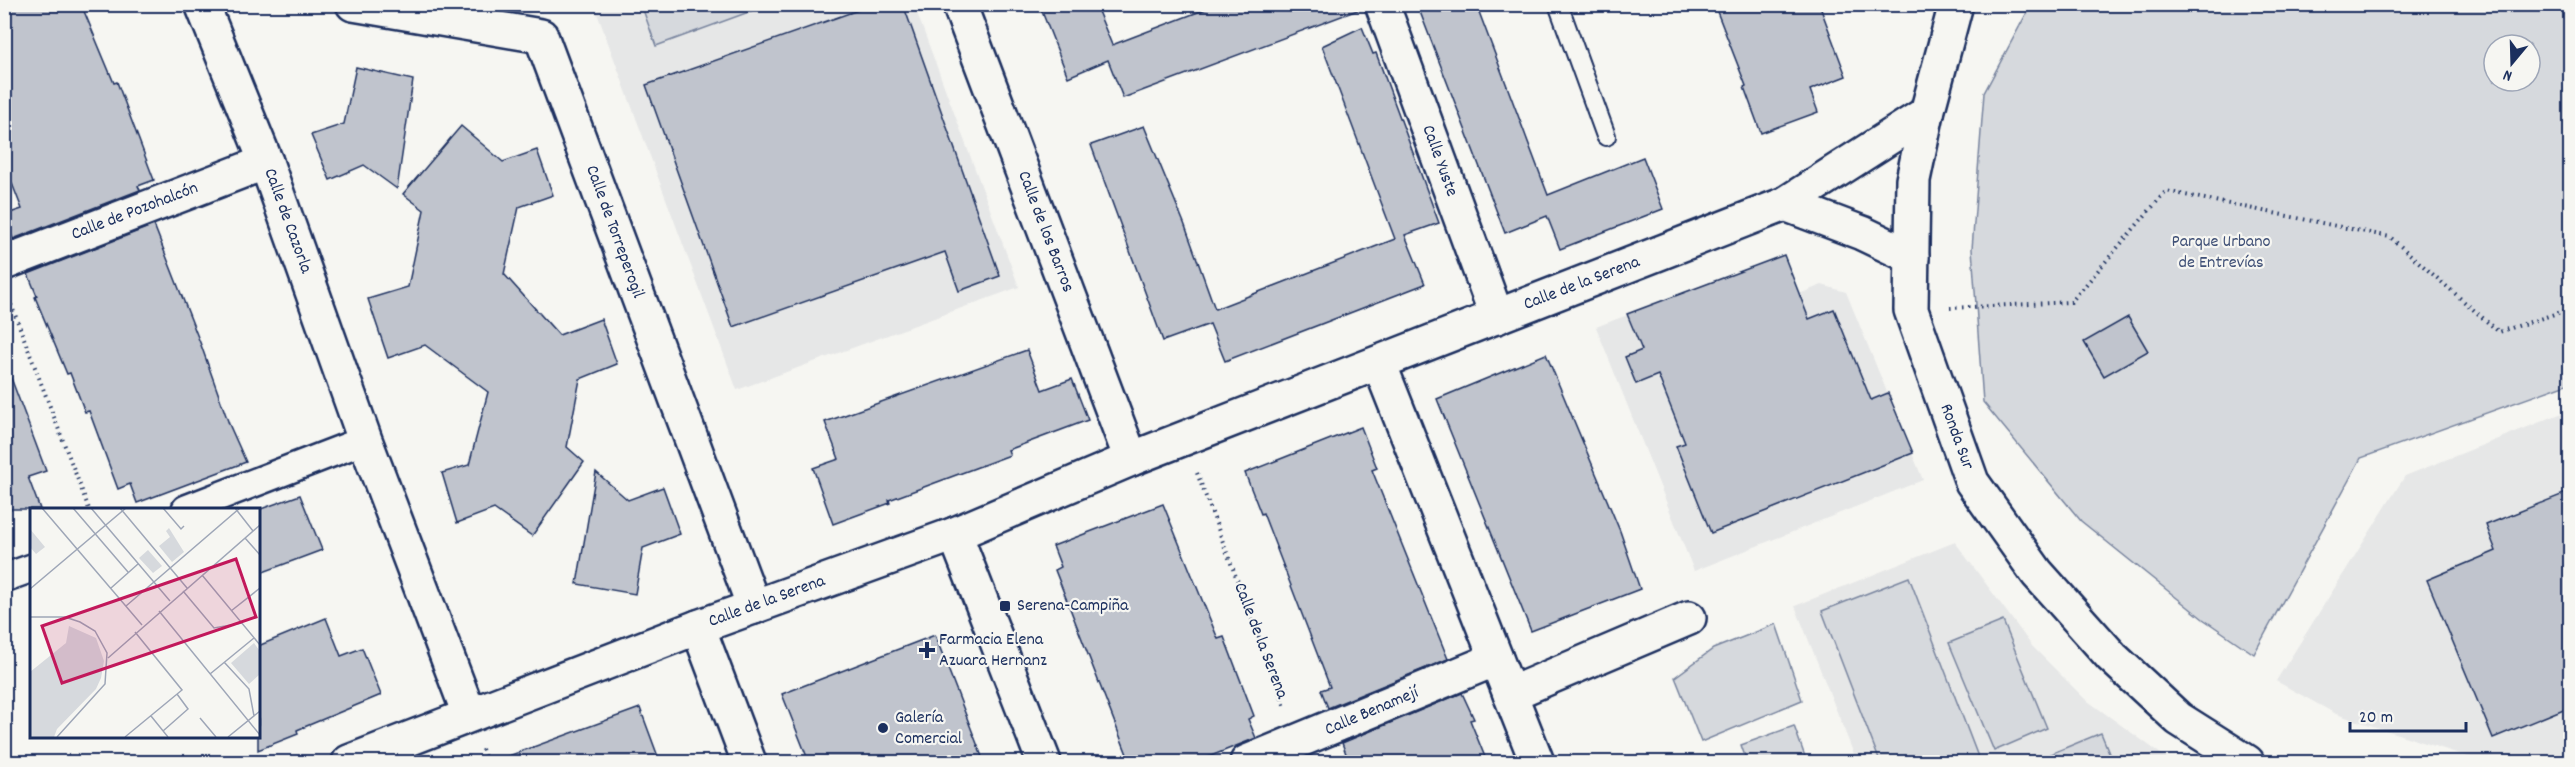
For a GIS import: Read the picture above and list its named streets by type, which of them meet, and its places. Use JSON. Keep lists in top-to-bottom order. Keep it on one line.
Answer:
{"streets":{"street":["Calle Yuste","Calle de Pozohalcón","Calle de Cazorla","Calle de Torreperogil","Calle de los Barros","Calle de la Serena","Ronda Sur","Calle Benamejí"]},"crossings":[["Calle Yuste","Calle de la Serena"],["Calle de Pozohalcón","Calle de Cazorla"],["Calle de Cazorla","Calle de la Serena"],["Calle de Torreperogil","Calle de la Serena"],["Calle de los Barros","Calle de la Serena"],["Calle de la Serena","Ronda Sur"],["Calle de la Serena","Calle Benamejí"]],"parks":["Parque Urbano de Entrevías"],"places":{"transit":["Serena-Campiña"],"health":["Farmacia Elena Azuara Hernanz"],"other":["Galería Comercial"]},"scale_bar":"20 m","north":"bottom"}
